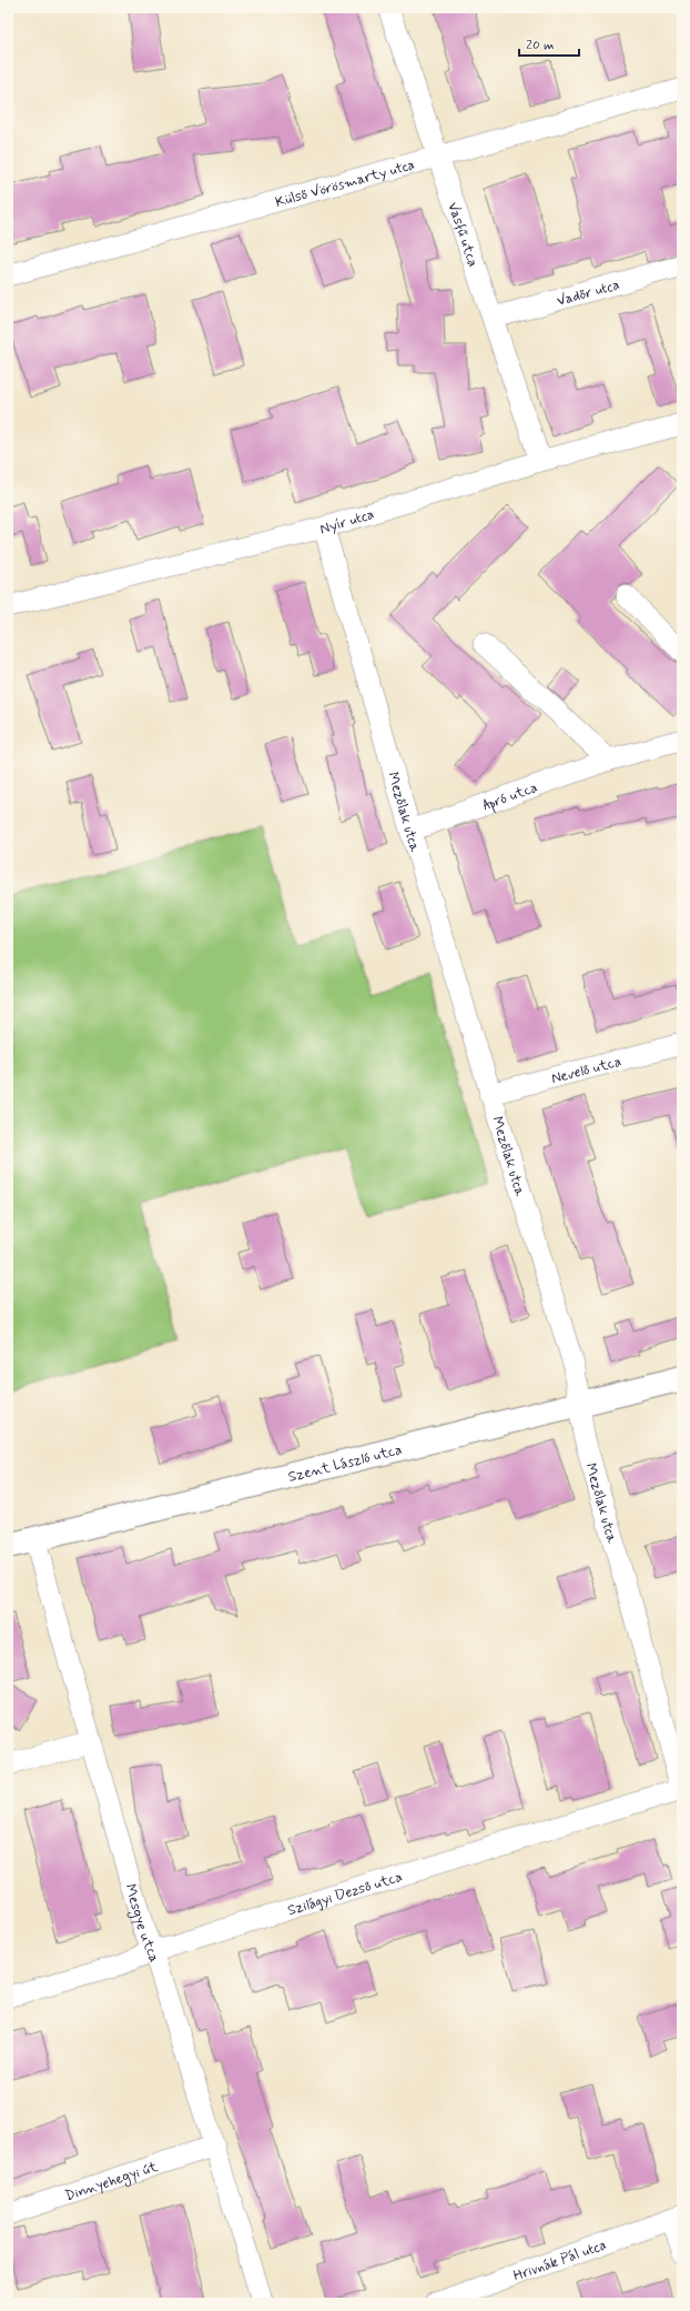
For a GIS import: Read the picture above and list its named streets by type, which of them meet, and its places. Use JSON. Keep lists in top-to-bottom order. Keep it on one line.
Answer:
{"streets":{"street":["Külső Vörösmarty utca","Vasfű utca","Vadőr utca","Nyír utca","Apró utca","Mezőlak utca","Nevelő utca","Szent László utca","Szilágyi Dezső utca","Mesgye utca","Dinnyehegyi út","Hrivnák Pál utca"]},"crossings":[["Külső Vörösmarty utca","Vasfű utca"],["Vasfű utca","Vadőr utca"],["Vasfű utca","Nyír utca"],["Nyír utca","Mezőlak utca"],["Apró utca","Mezőlak utca"],["Mezőlak utca","Nevelő utca"],["Mezőlak utca","Szent László utca"],["Mezőlak utca","Szilágyi Dezső utca"],["Szent László utca","Mesgye utca"],["Szilágyi Dezső utca","Mesgye utca"],["Mesgye utca","Dinnyehegyi út"]],"scale_bar":"20 m"}
